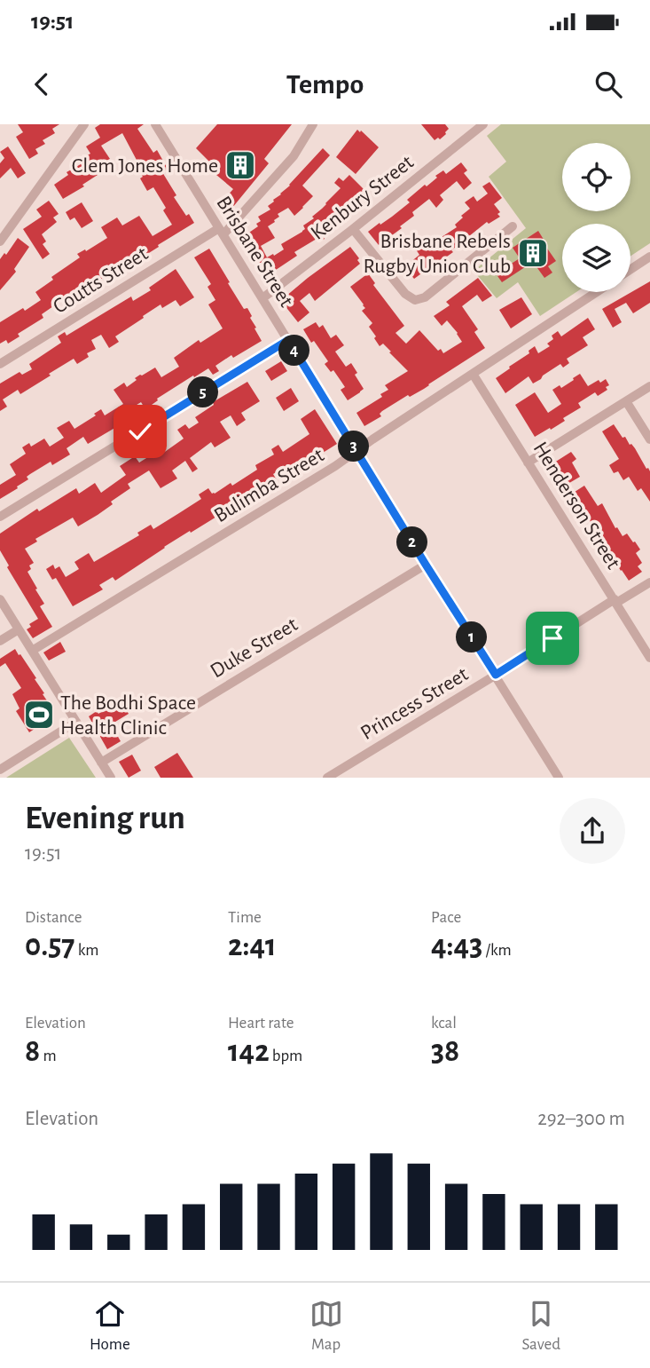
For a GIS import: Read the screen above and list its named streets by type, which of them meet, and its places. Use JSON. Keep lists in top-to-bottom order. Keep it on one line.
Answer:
{"streets":{"street":["Kenbury Street","Brisbane Street","Coutts Street","Bulimba Street","Henderson Street","Duke Street","Princess Street"]},"crossings":[["Kenbury Street","Brisbane Street"],["Brisbane Street","Coutts Street"],["Brisbane Street","Bulimba Street"],["Brisbane Street","Duke Street"],["Brisbane Street","Princess Street"],["Bulimba Street","Henderson Street"],["Henderson Street","Princess Street"]],"places":{"building":["Clem Jones Home","Brisbane Rebels Rugby Union Club"],"sports":["The Bodhi Space Health Clinic"]},"page":{"status":"19:51","header":"Tempo","pins":["4","5","3","2","1"],"heading":["Evening run","19:51"],"stats":[["Distance","0.57 km"],["Time","2:41"],["Pace","4:43 /km"],["Elevation","8 m"],["Heart rate","142 bpm"],["kcal","38"]],"chart":["Elevation","292–300 m"],"tabs":["Home","Map","Saved"]}}
